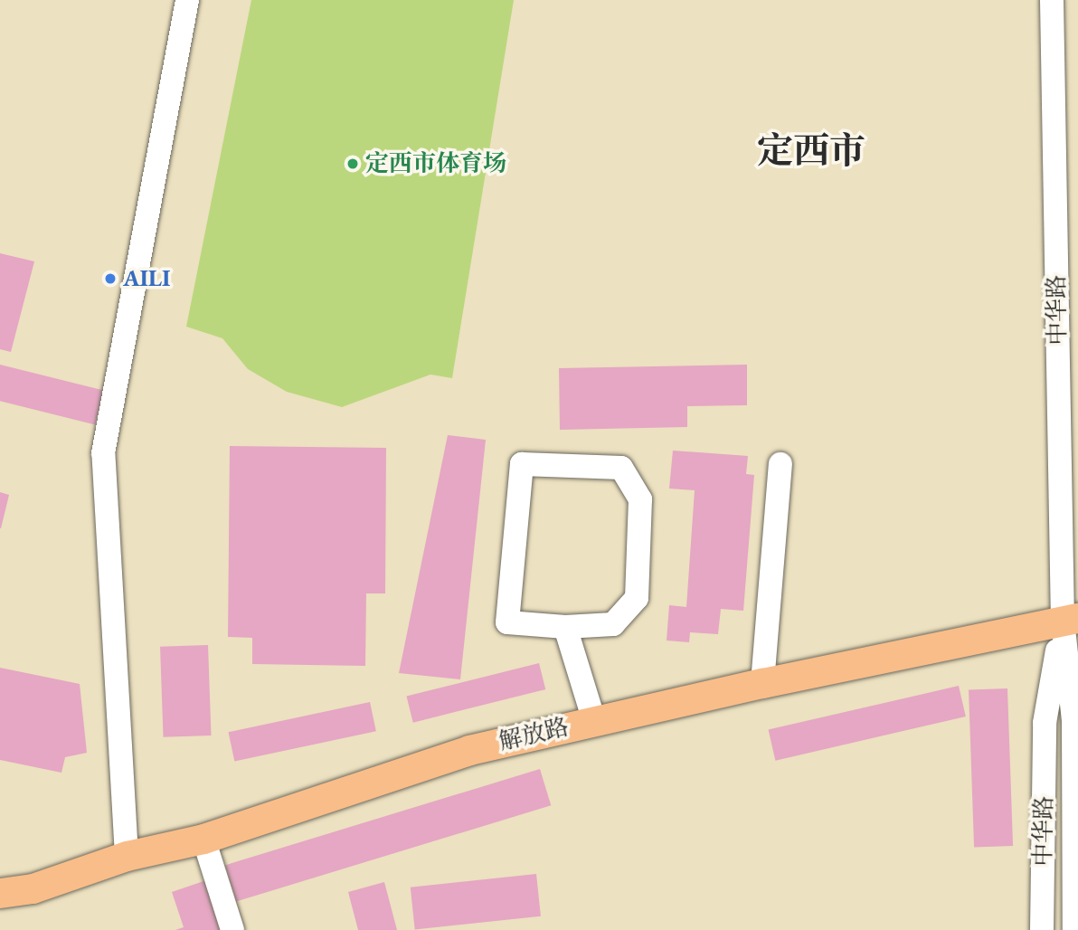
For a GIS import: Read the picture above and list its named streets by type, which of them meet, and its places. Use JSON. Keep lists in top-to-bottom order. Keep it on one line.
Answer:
{"streets":{"main road":["解放路"],"street":["中华路"]},"crossings":[["中华路","解放路"]],"districts":["定西市"],"places":["定西市体育场","AILI"]}
